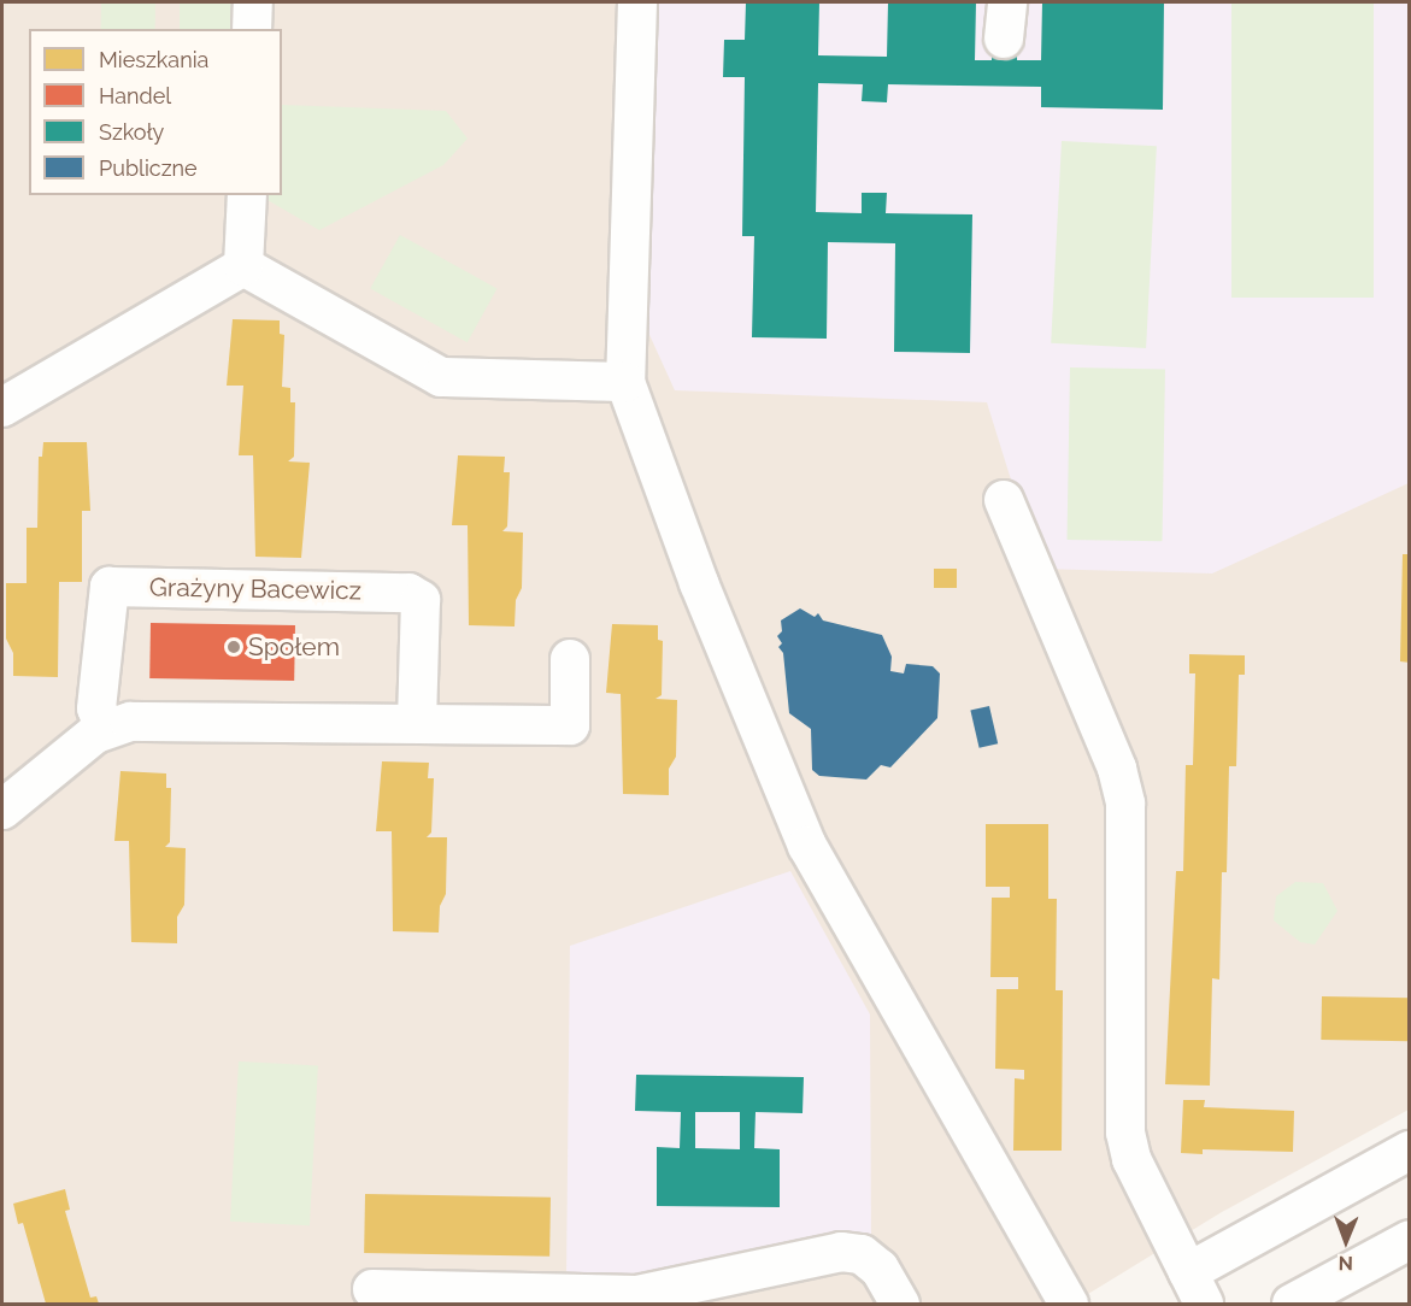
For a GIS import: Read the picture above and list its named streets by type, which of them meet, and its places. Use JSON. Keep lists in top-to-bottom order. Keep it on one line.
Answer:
{"streets":{"street":["Grażyny Bacewicz"]},"places":["Społem"],"legend":["Mieszkania","Handel","Szkoły","Publiczne"],"north":"bottom"}
